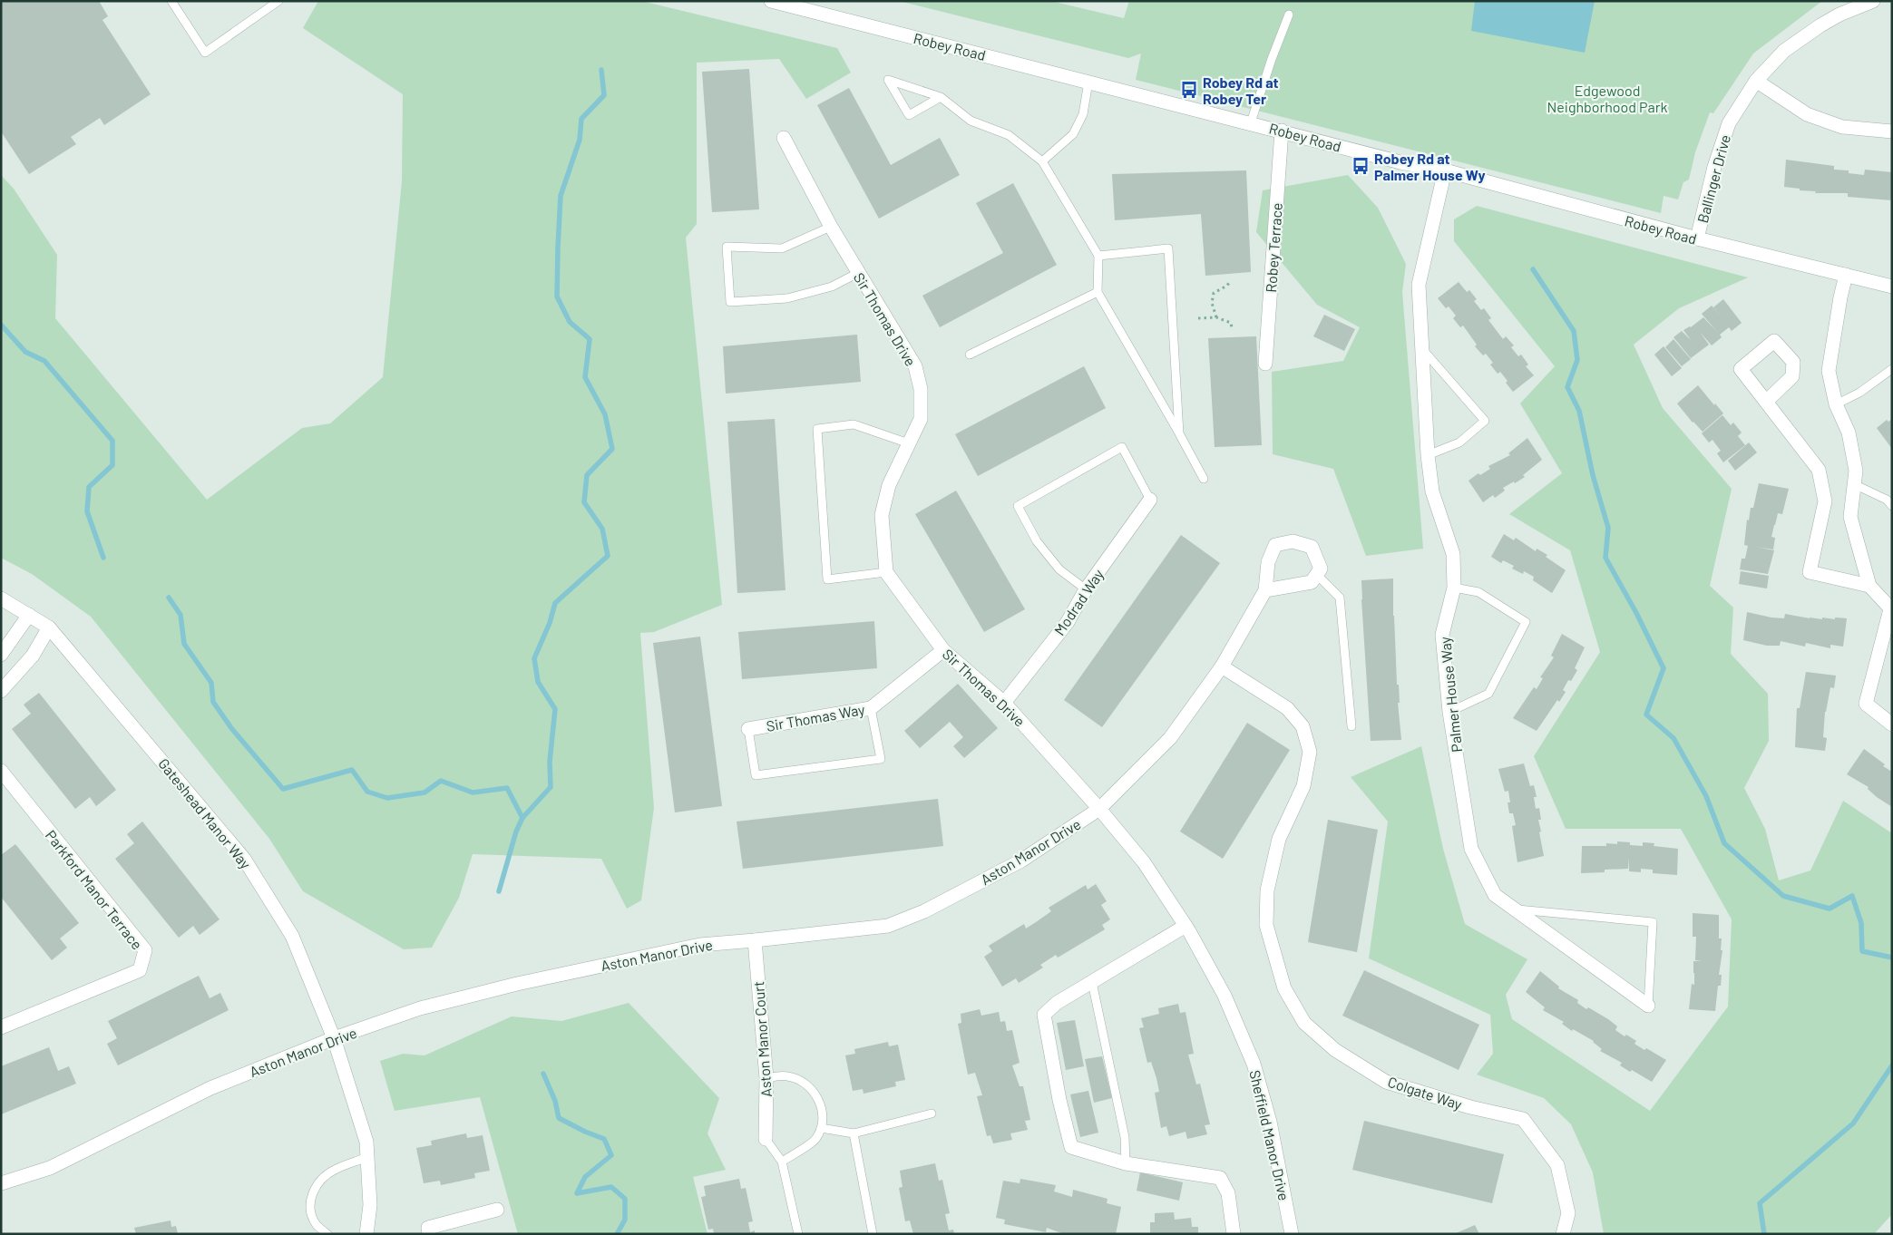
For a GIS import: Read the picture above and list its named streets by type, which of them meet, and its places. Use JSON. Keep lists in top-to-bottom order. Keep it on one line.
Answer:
{"streets":{"street":["Robey Road","Ballinger Drive","Robey Terrace","Sir Thomas Drive","Modrad Way","Palmer House Way","Sir Thomas Way","Gateshead Manor Way","Aston Manor Drive","Parkford Manor Terrace","Aston Manor Court","Colgate Way","Sheffield Manor Drive"]},"crossings":[["Robey Road","Ballinger Drive"],["Robey Road","Robey Terrace"],["Robey Road","Palmer House Way"],["Sir Thomas Drive","Modrad Way"],["Sir Thomas Drive","Sir Thomas Way"],["Sir Thomas Drive","Aston Manor Drive"],["Sir Thomas Drive","Sheffield Manor Drive"],["Gateshead Manor Way","Aston Manor Drive"],["Aston Manor Drive","Aston Manor Court"],["Aston Manor Drive","Colgate Way"],["Aston Manor Drive","Sheffield Manor Drive"]],"parks":["Edgewood Neighborhood Park"],"places":{"bus stop":["Robey Rd at Robey Ter","Robey Rd at Palmer House Wy"]}}
